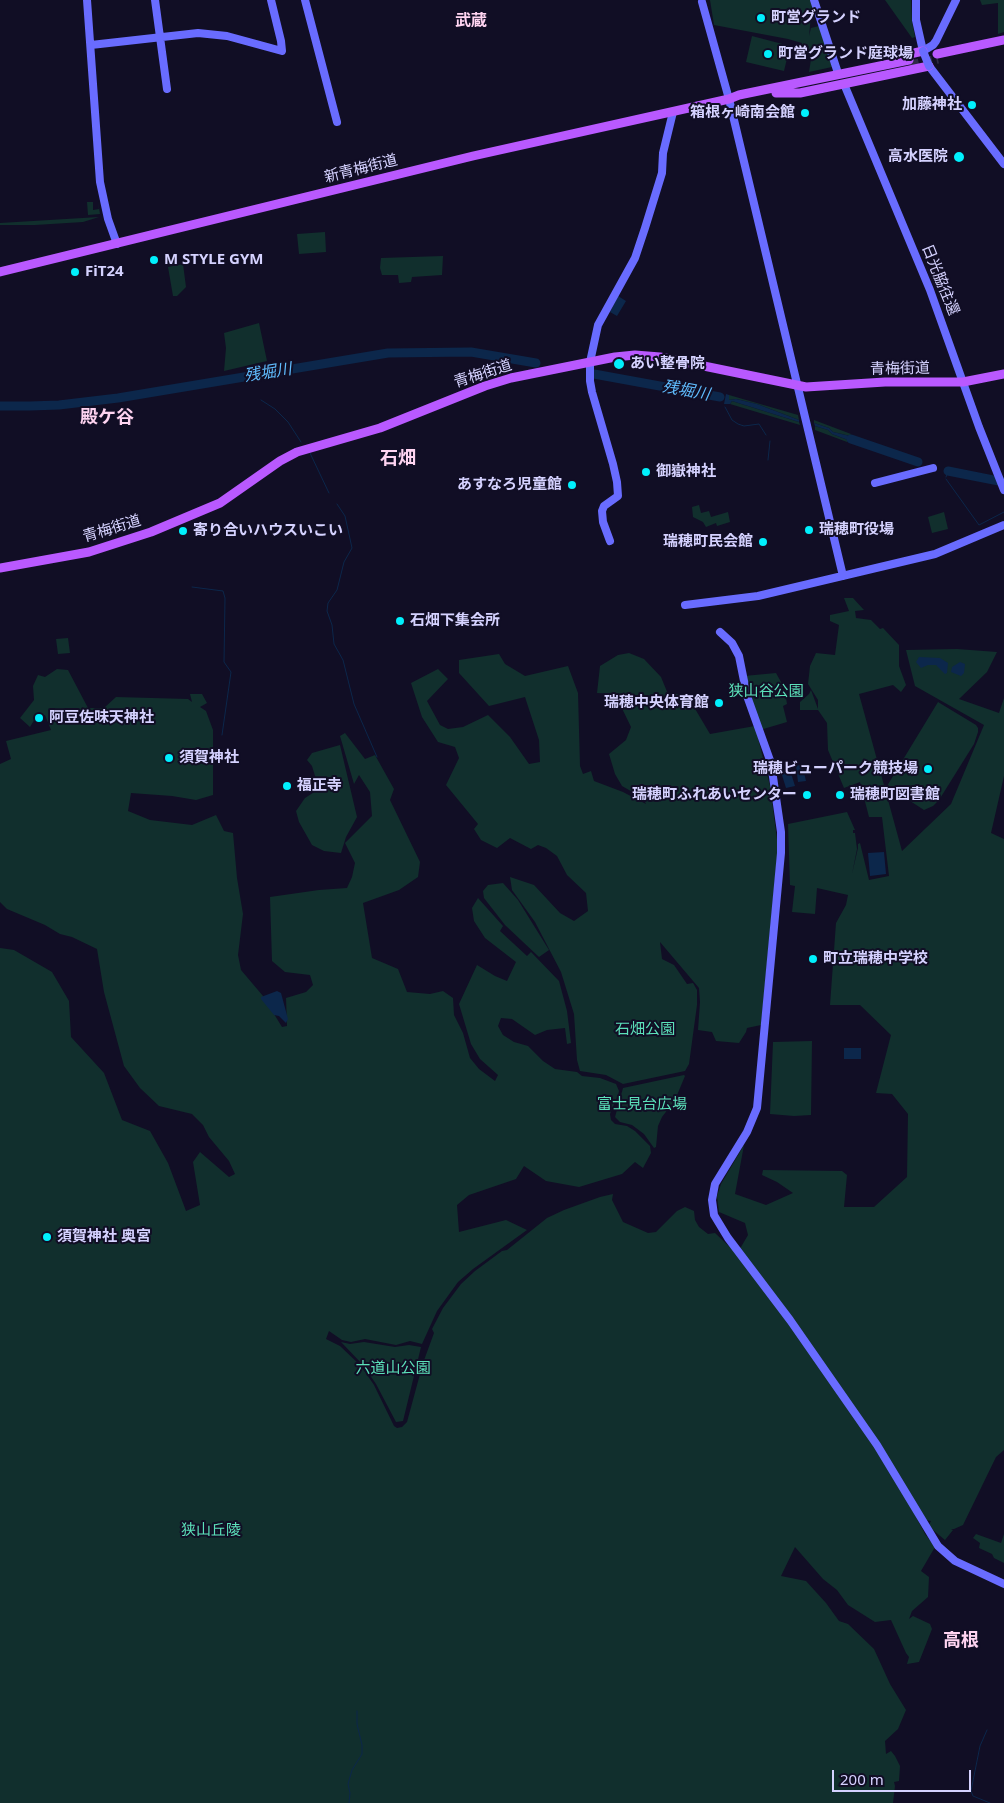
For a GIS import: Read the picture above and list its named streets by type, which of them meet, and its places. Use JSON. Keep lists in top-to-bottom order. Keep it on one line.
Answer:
{"streets":{"main road":["新青梅街道","青梅街道"],"street":["日光脇往還"]},"crossings":[["日光脇往還","青梅街道"]],"districts":["武蔵","殿ケ谷","石畑","高根"],"water":["残堀川"],"parks":["狭山谷公園","石畑公園","富士見台広場","六道山公園","狭山丘陵"],"places":["町営グランド","町営グランド庭球場","加藤神社","箱根ヶ崎南会館","高水医院","M STYLE GYM","FiT24","あい整骨院","御嶽神社","あすなろ児童館","瑞穂町役場","寄り合いハウスいこい","瑞穂町民会館","石畑下集会所","瑞穂中央体育館","阿豆佐味天神社","須賀神社","瑞穂ビューパーク競技場","福正寺","瑞穂町ふれあいセンター","瑞穂町図書館","町立瑞穂中学校","須賀神社 奥宮"],"scale_bar":"200 m"}
